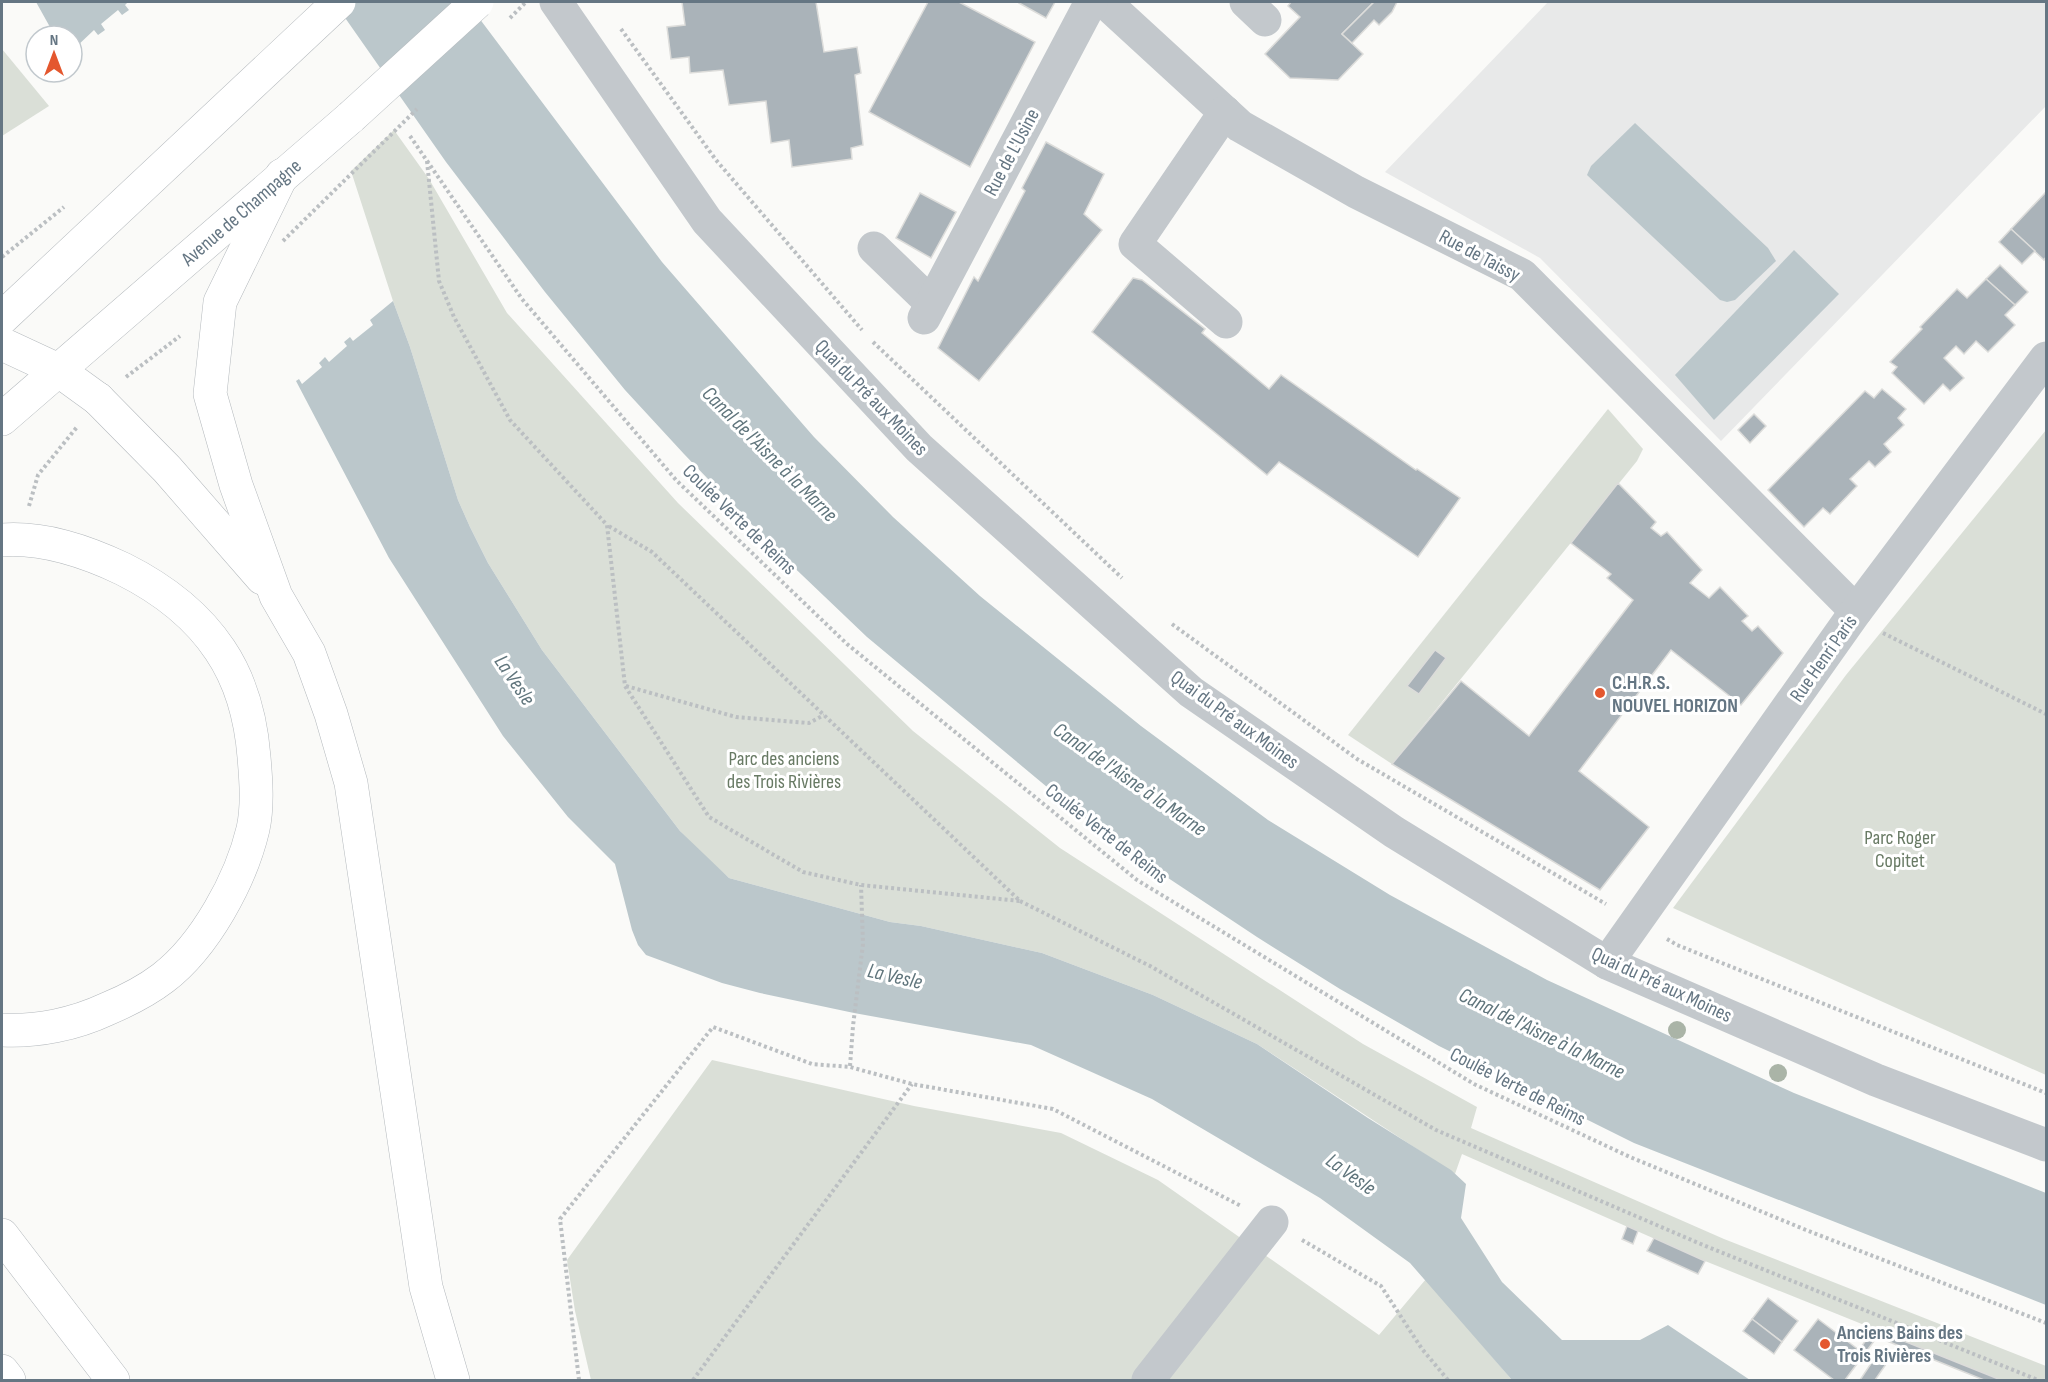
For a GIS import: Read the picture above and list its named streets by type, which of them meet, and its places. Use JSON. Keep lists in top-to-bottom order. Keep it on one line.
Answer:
{"streets":{"main road":["Avenue de Champagne"],"street":["Rue de L'Usine","Rue de Taissy","Quai du Pré aux Moines","Rue Henri Paris"],"path":["Coulée Verte de Reims"]},"crossings":[["Rue de L'Usine","Rue de Taissy"],["Rue de Taissy","Rue Henri Paris"],["Quai du Pré aux Moines","Rue Henri Paris"]],"water":["Canal de l'Aisne à la Marne","La Vesle"],"parks":["Parc des anciens des Trois Rivières","Parc Roger Copitet"],"places":["C.H.R.S. NOUVEL HORIZON","Anciens Bains des Trois Rivières"],"north":"top"}
